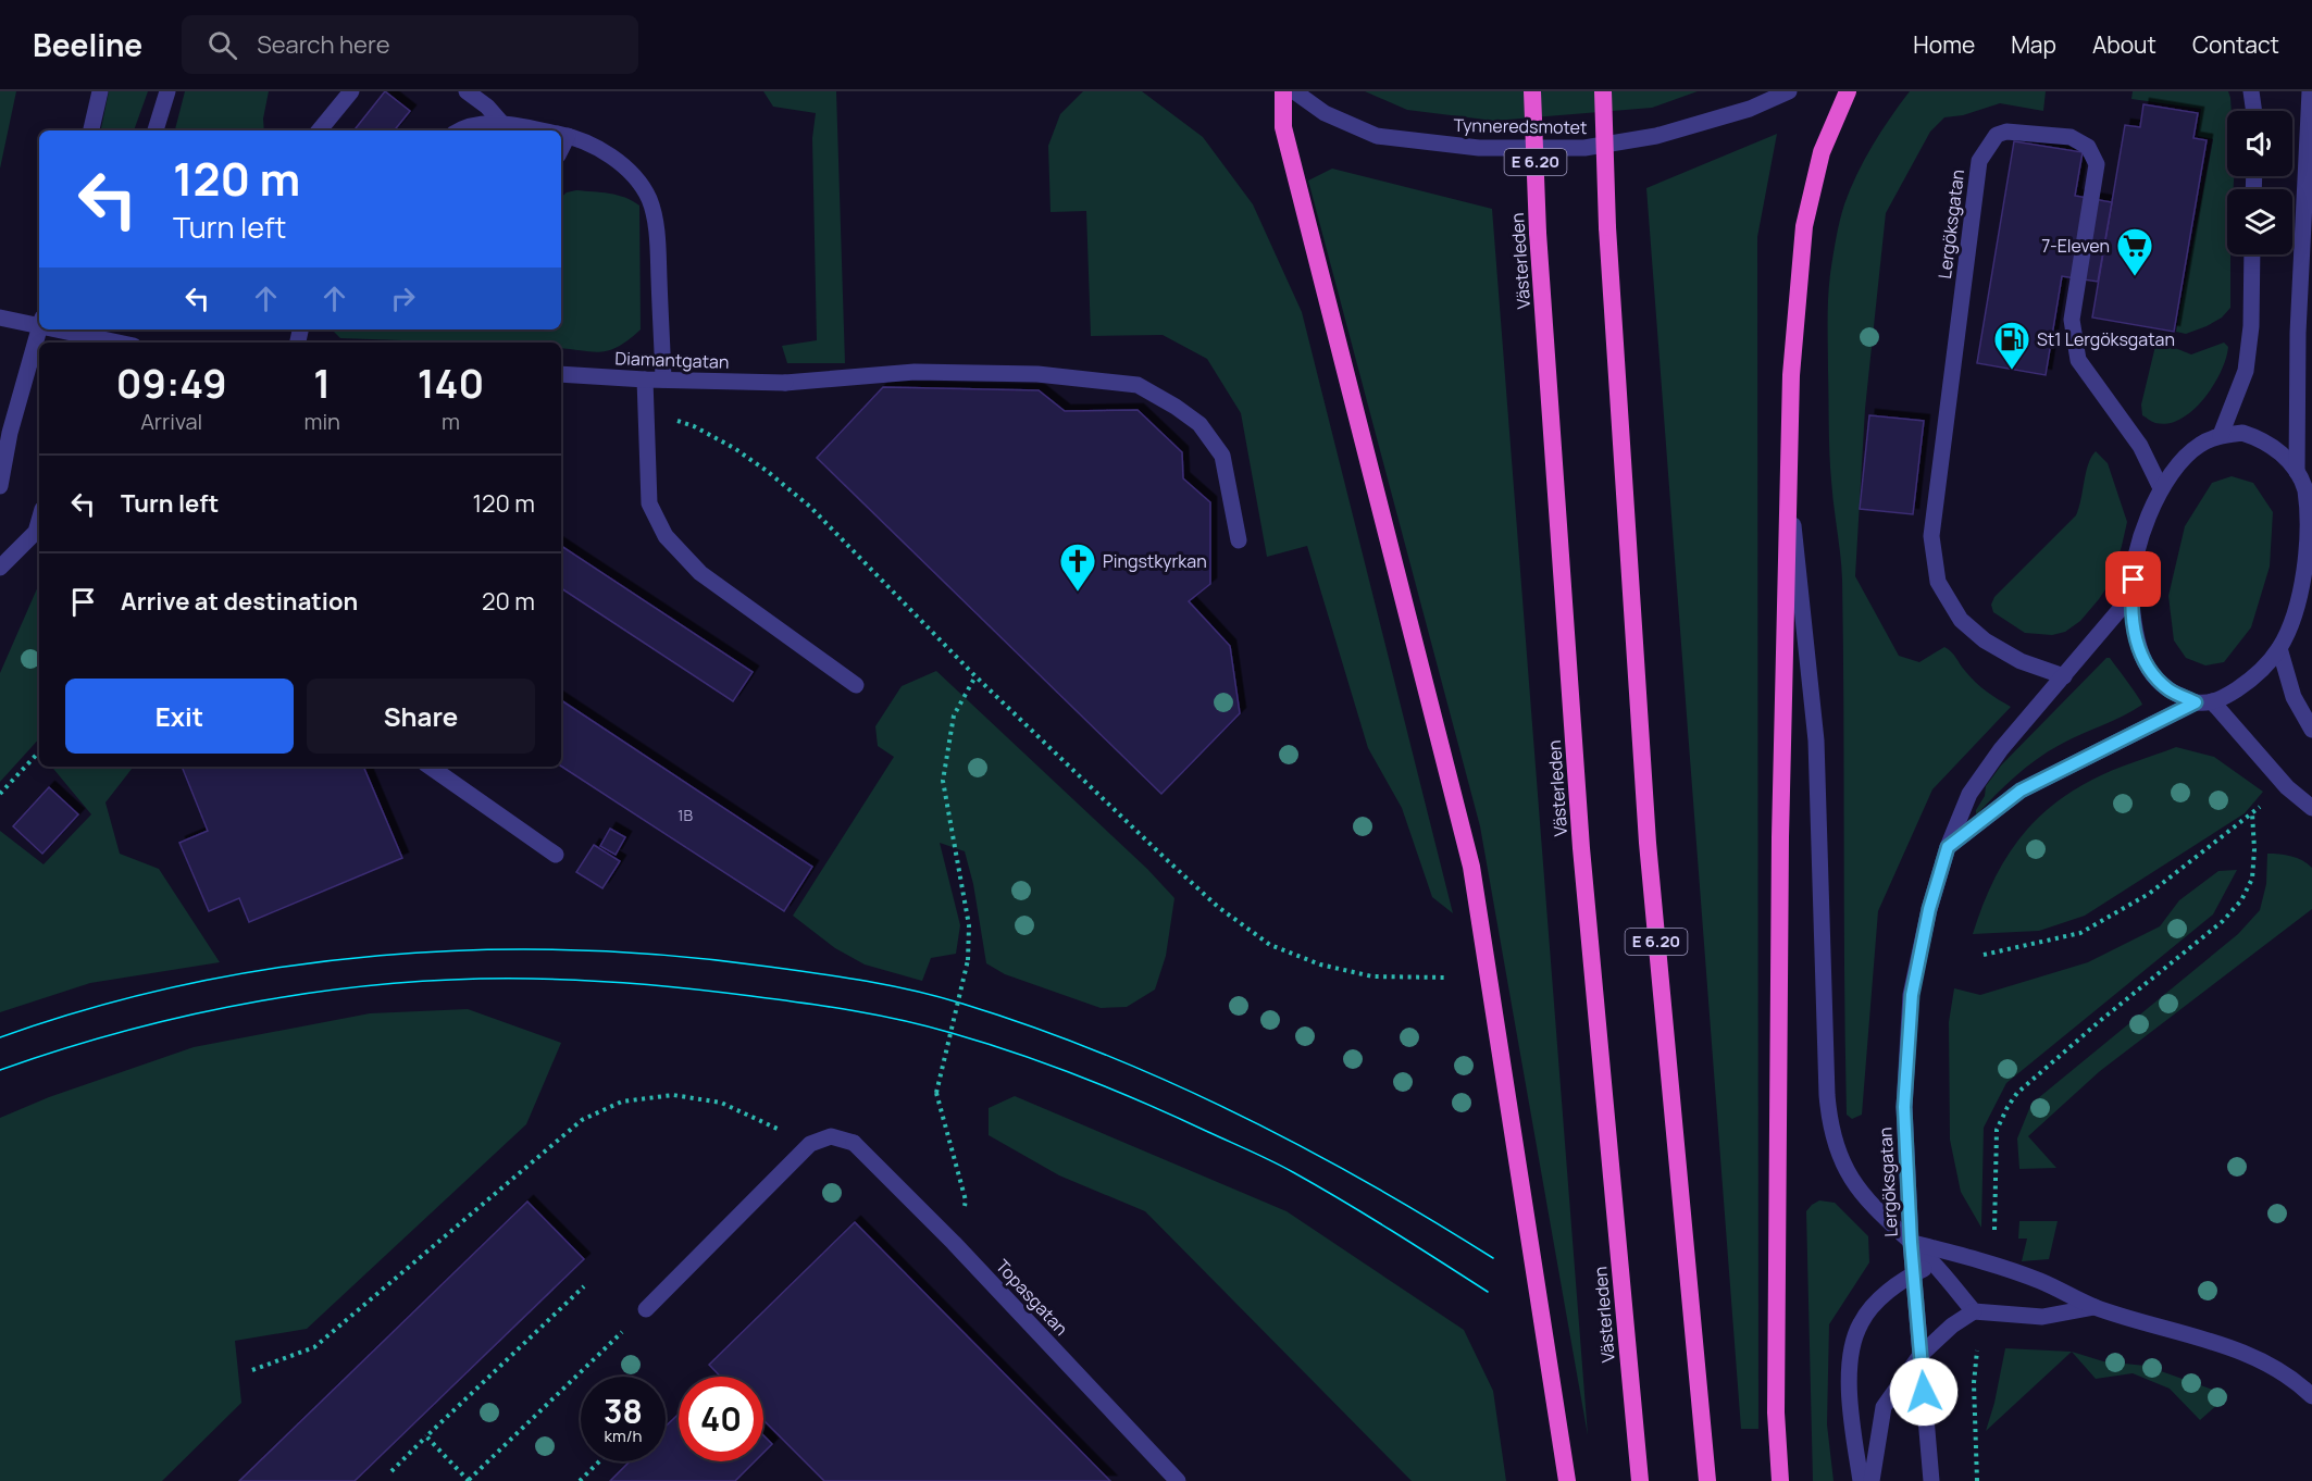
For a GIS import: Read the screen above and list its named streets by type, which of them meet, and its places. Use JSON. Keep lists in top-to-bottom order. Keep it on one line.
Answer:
{"streets":{"highway":["E 6.20","Västerleden"],"street":["Tynneredsmotet","Lergöksgatan","Diamantgatan","Topasgatan"]},"places":{"supermarket":["7-Eleven"],"fuel station":["St1 Lergöksgatan"],"church":["Pingstkyrkan"]},"house_numbers":["1B"],"page":{"header":"Beeline","search":"Search here","nav":["Home","Map","About","Contact"],"turn":["120 m","Turn left"],"eta":["09:49","Arrival","1","min","140","m"],"list":[{"name":"Turn left","value":"120 m"},{"name":"Arrive at destination","value":"20 m"}],"buttons":["Exit","Share"],"speed":"38 km/h","limit":"40"}}
